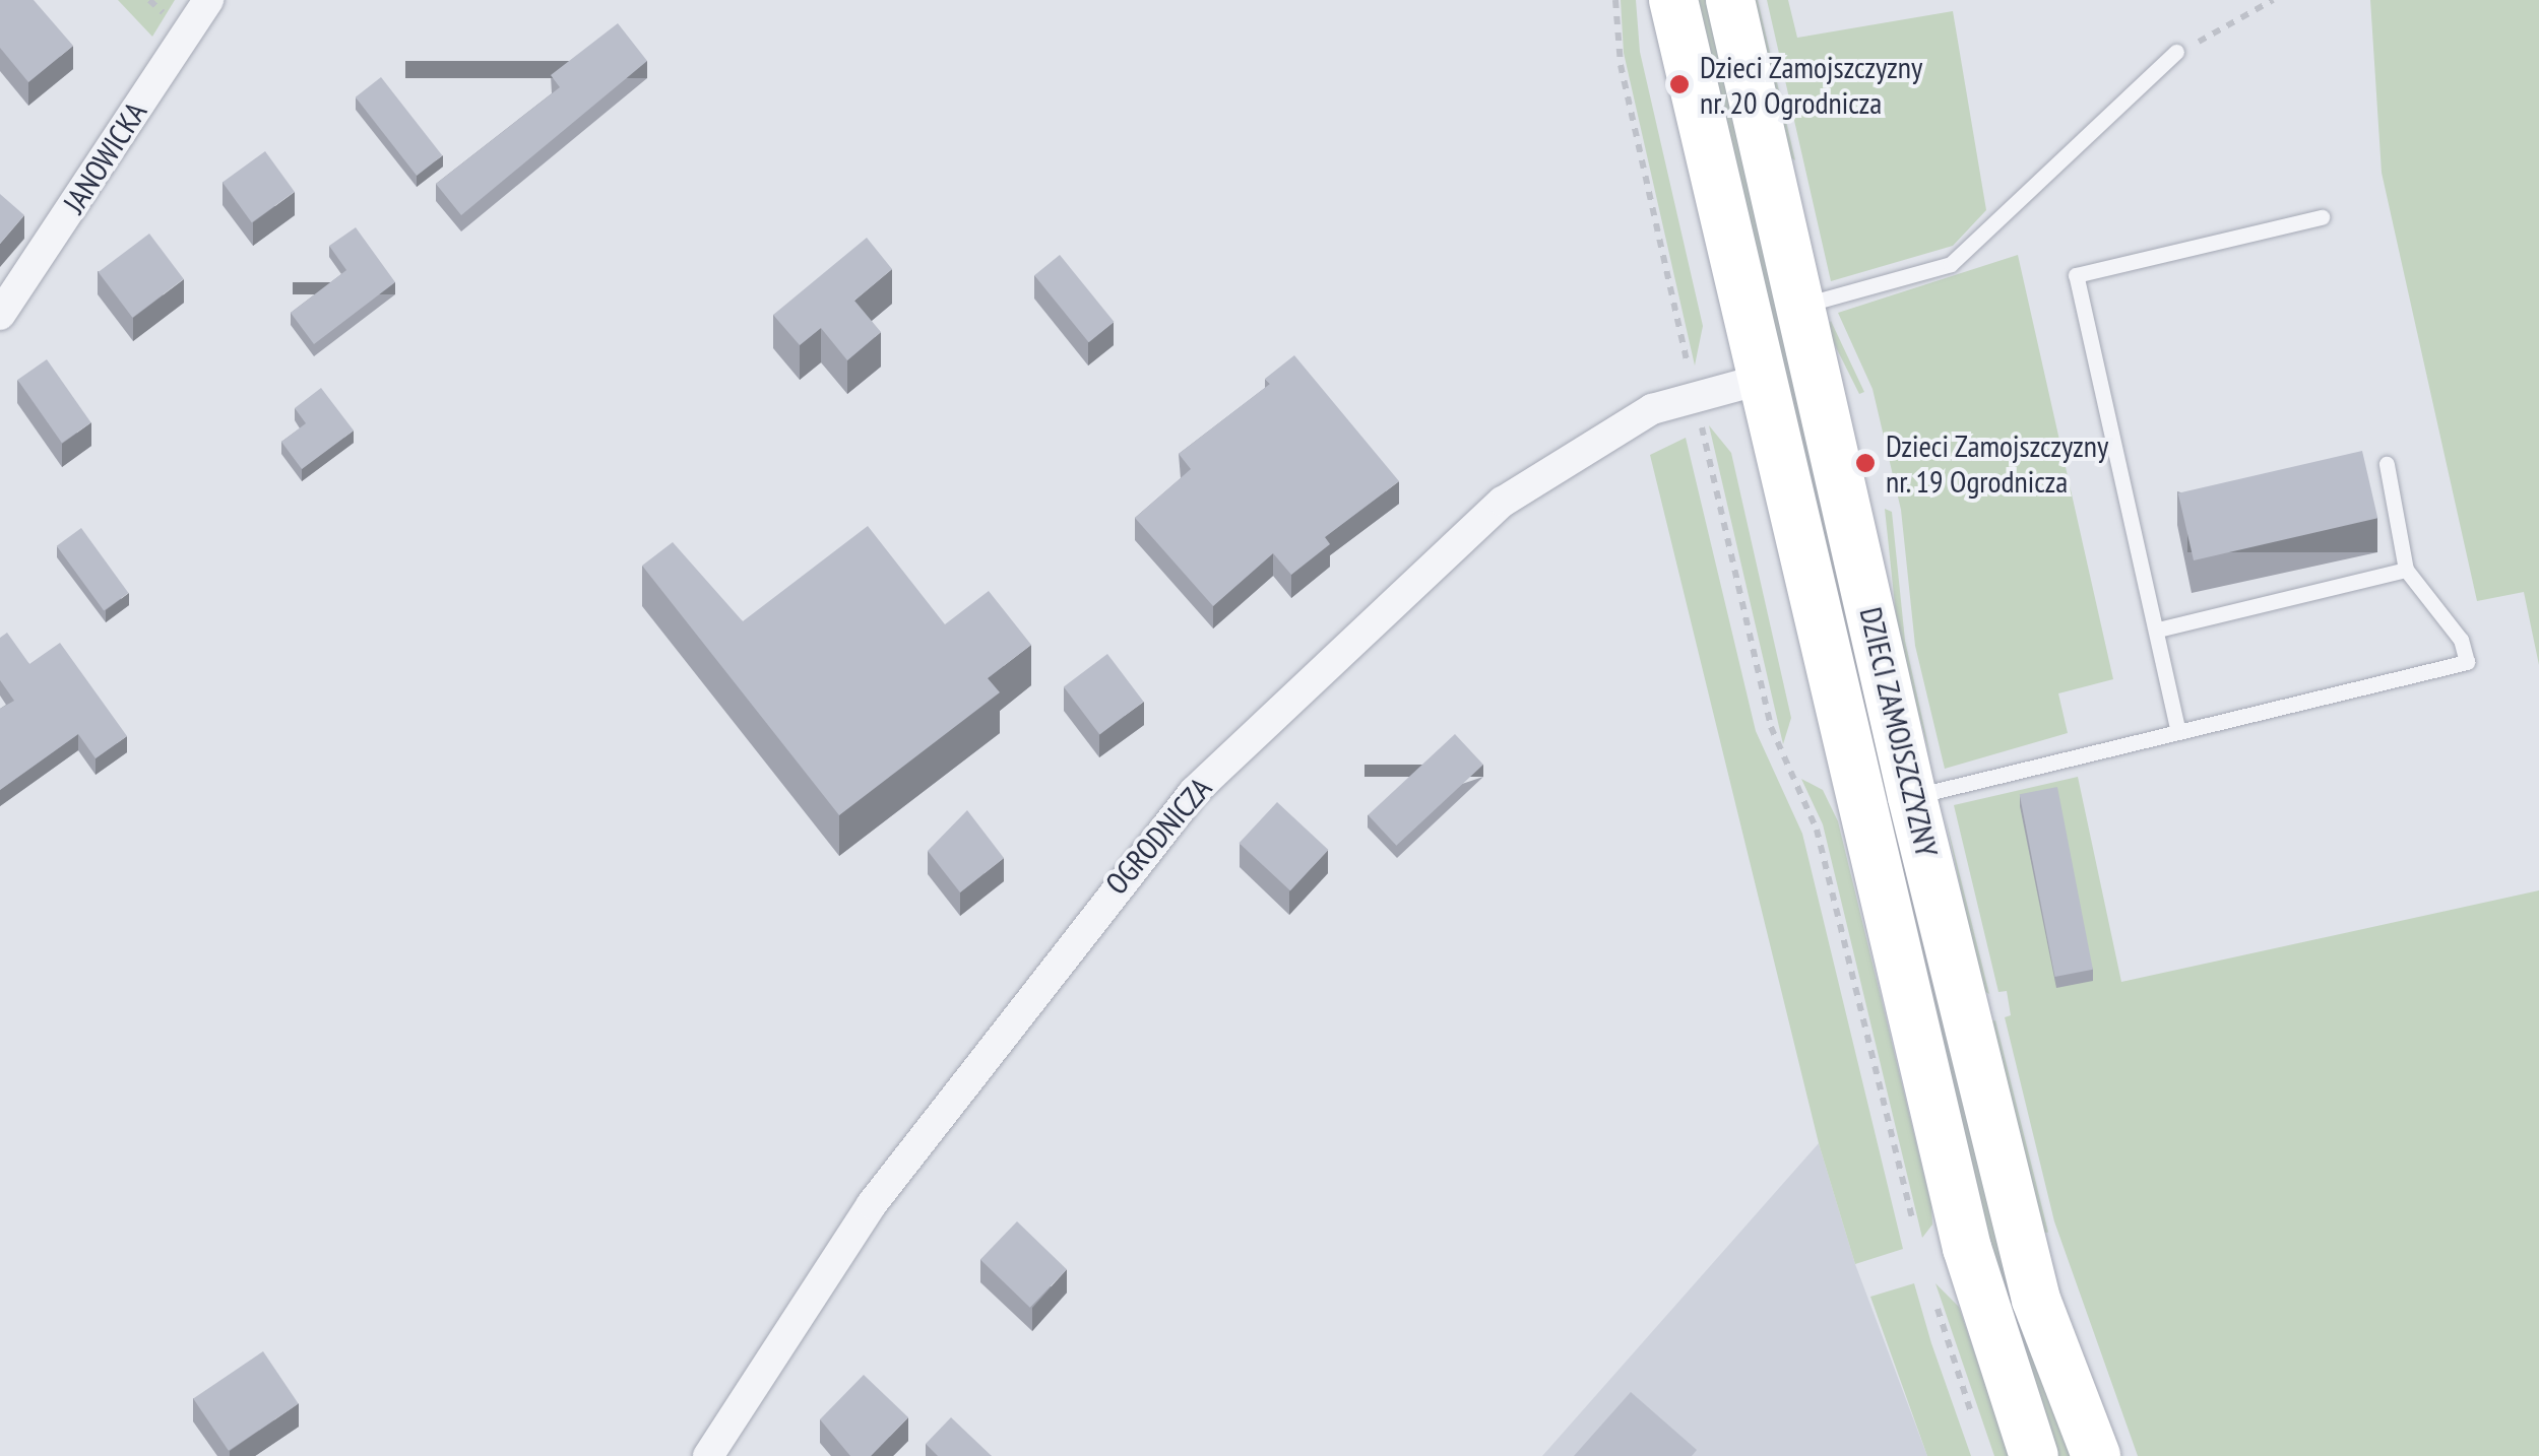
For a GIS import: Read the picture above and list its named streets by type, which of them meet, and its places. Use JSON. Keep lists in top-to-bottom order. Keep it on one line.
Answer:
{"streets":{"main road":["DZIECI ZAMOJSZCZYZNY"],"street":["JANOWICKA","OGRODNICZA"]},"crossings":[["DZIECI ZAMOJSZCZYZNY","OGRODNICZA"]],"places":["Dzieci Zamojszczyzny nr. 20 Ogrodnicza","Dzieci Zamojszczyzny nr. 19 Ogrodnicza"]}
